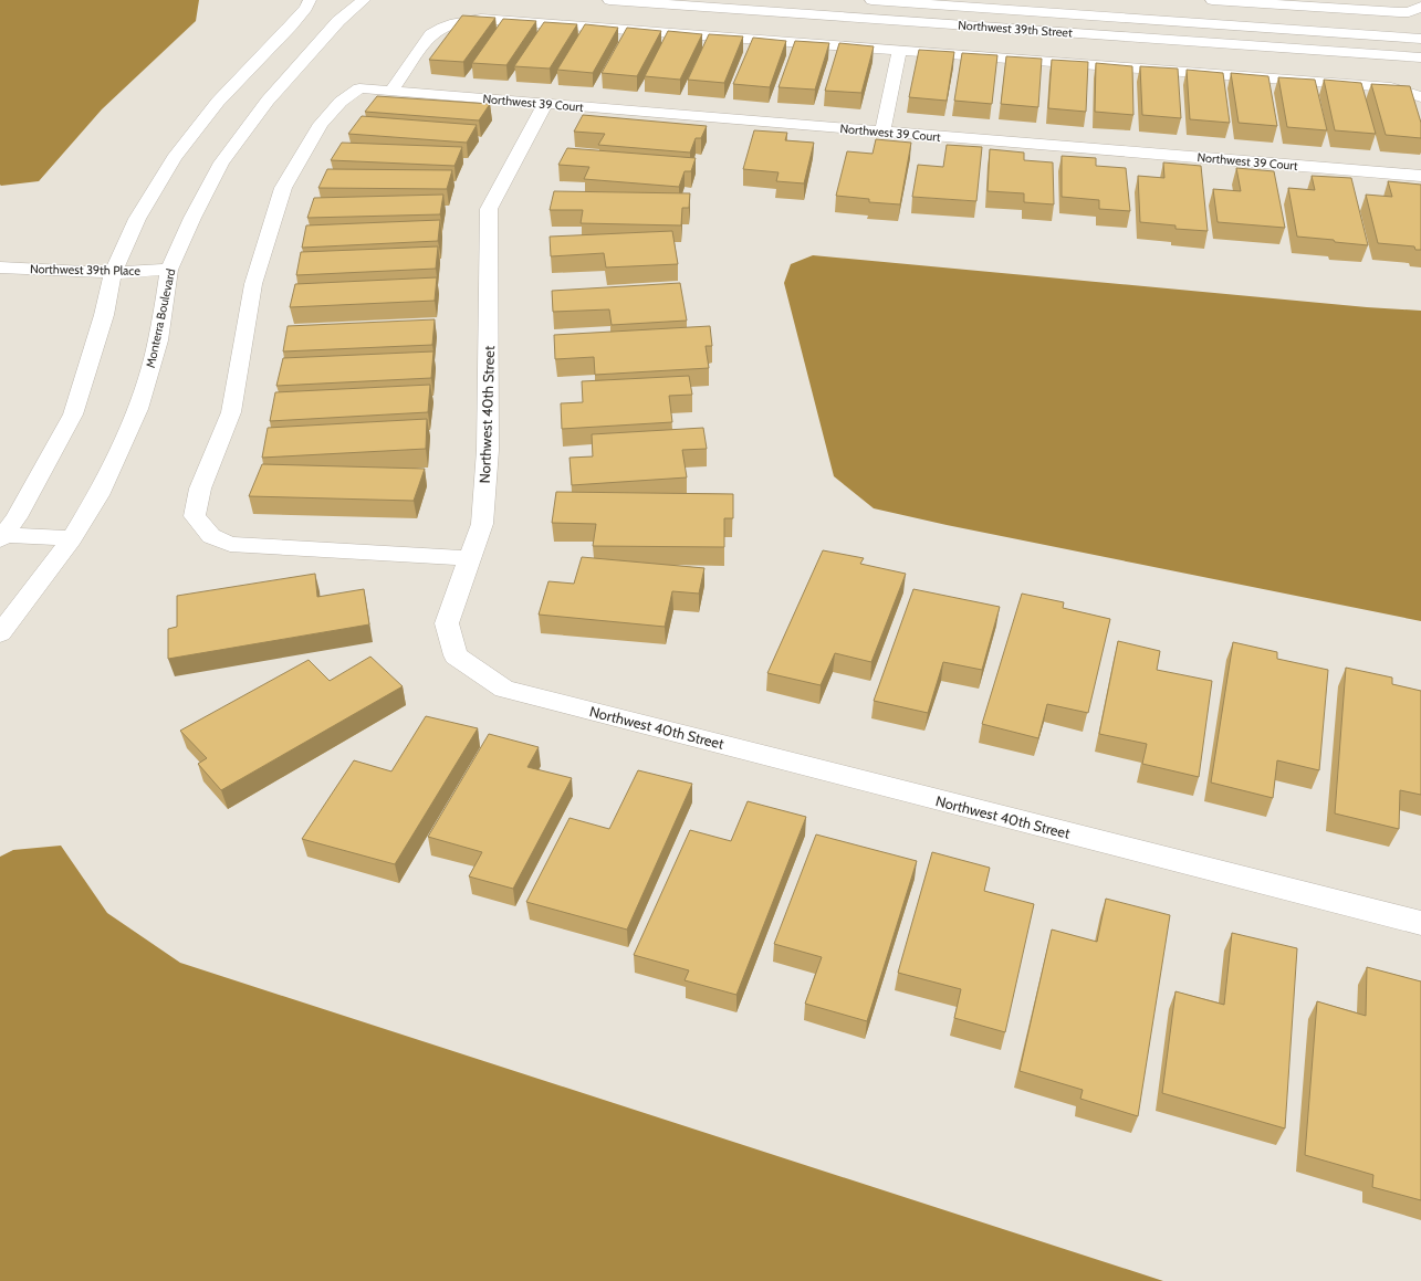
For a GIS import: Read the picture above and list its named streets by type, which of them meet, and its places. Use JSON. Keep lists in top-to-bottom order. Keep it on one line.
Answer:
{"streets":{"street":["Northwest 39th Street","Northwest 39 Court","Northwest 39th Place","Monterra Boulevard","Northwest 40th Street"]},"crossings":[["Northwest 39 Court","Northwest 40th Street"],["Northwest 39th Place","Monterra Boulevard"]]}
